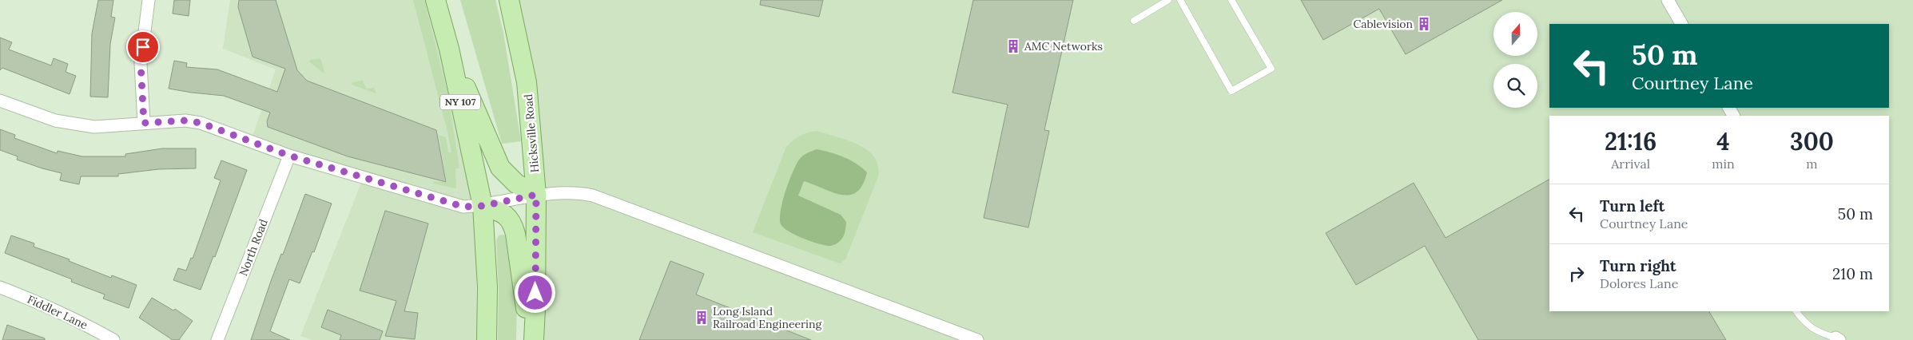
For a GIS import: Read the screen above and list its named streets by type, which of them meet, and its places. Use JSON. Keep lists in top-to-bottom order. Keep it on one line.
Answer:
{"streets":{"main road":["NY 107","Hicksville Road"],"street":["North Road","Fiddler Lane"]},"places":{"building":["Cablevision","AMC Networks","Long Island Railroad Engineering"]},"north":"top","page":{"turn":["50 m","Courtney Lane"],"eta":["21:16","Arrival","4","min","300","m"],"list":[{"name":"Turn left","note":"Courtney Lane","value":"50 m"},{"name":"Turn right","note":"Dolores Lane","value":"210 m"}]}}
